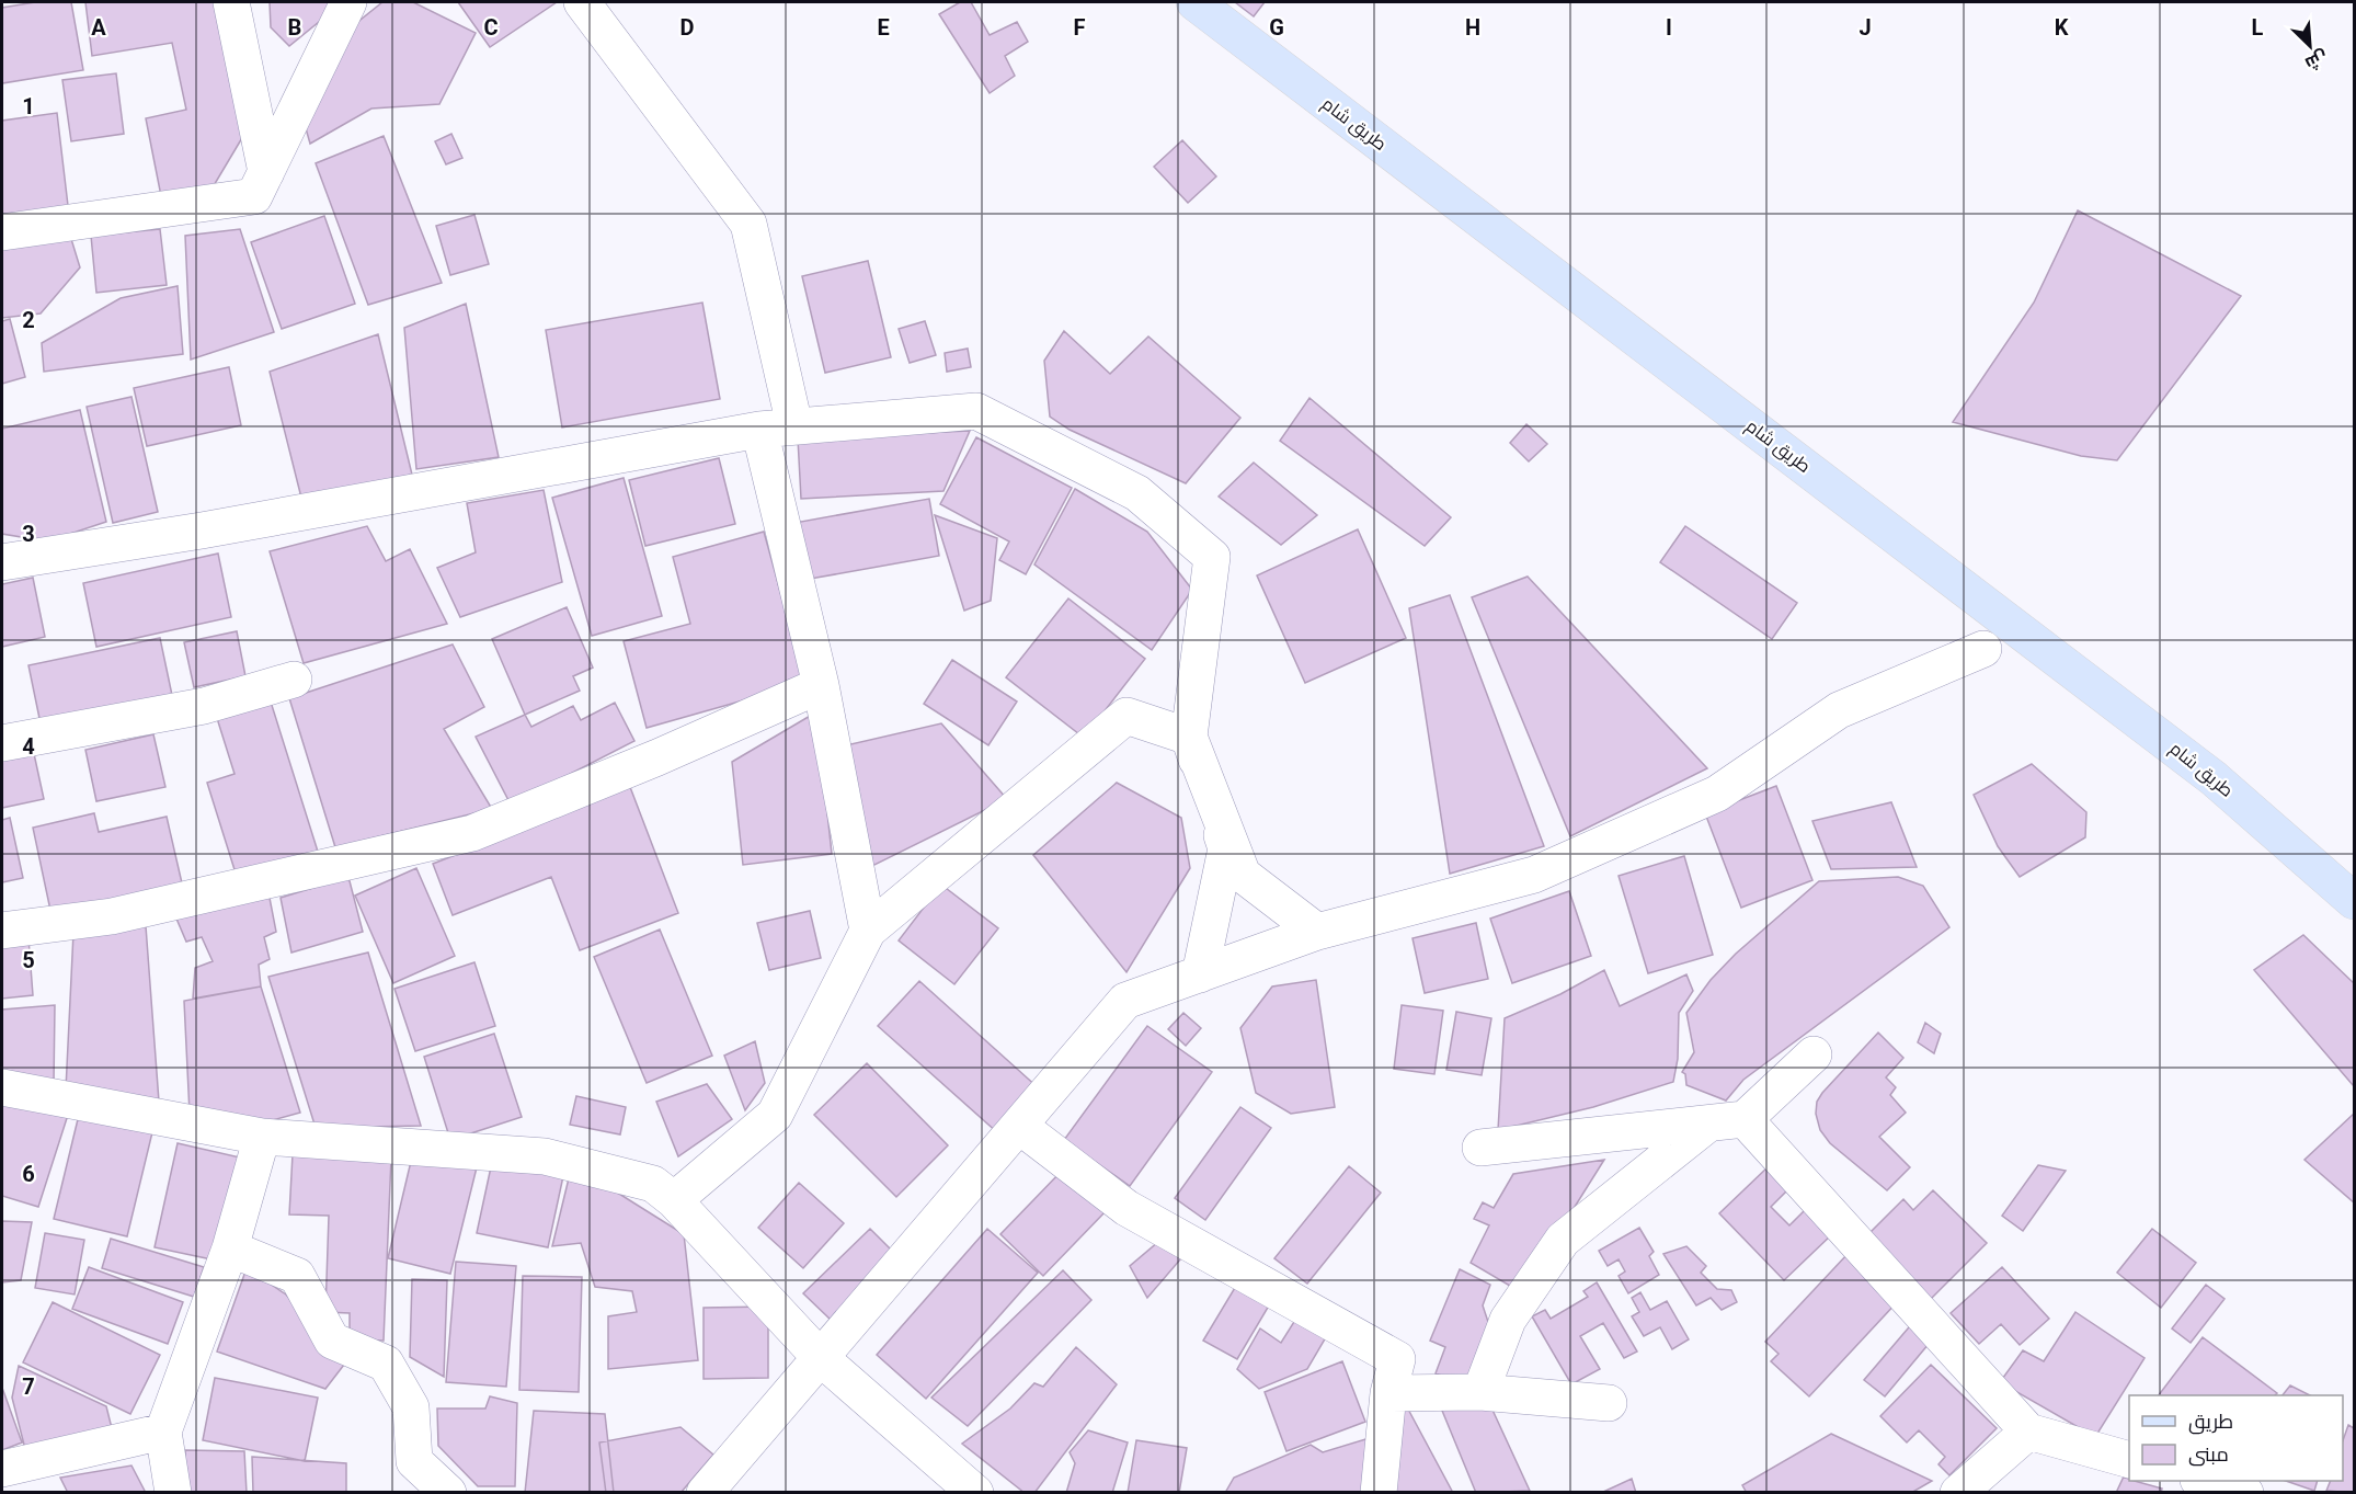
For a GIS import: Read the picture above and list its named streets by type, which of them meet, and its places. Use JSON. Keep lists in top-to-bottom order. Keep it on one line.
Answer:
{"streets":{"main road":["طريق شام"]},"legend":["طريق","مبنى"],"north":"bottom right","grid":{"columns":["A","B","C","D","E","F","G","H","I","J","K","L"],"rows":["1","2","3","4","5","6","7"]}}
